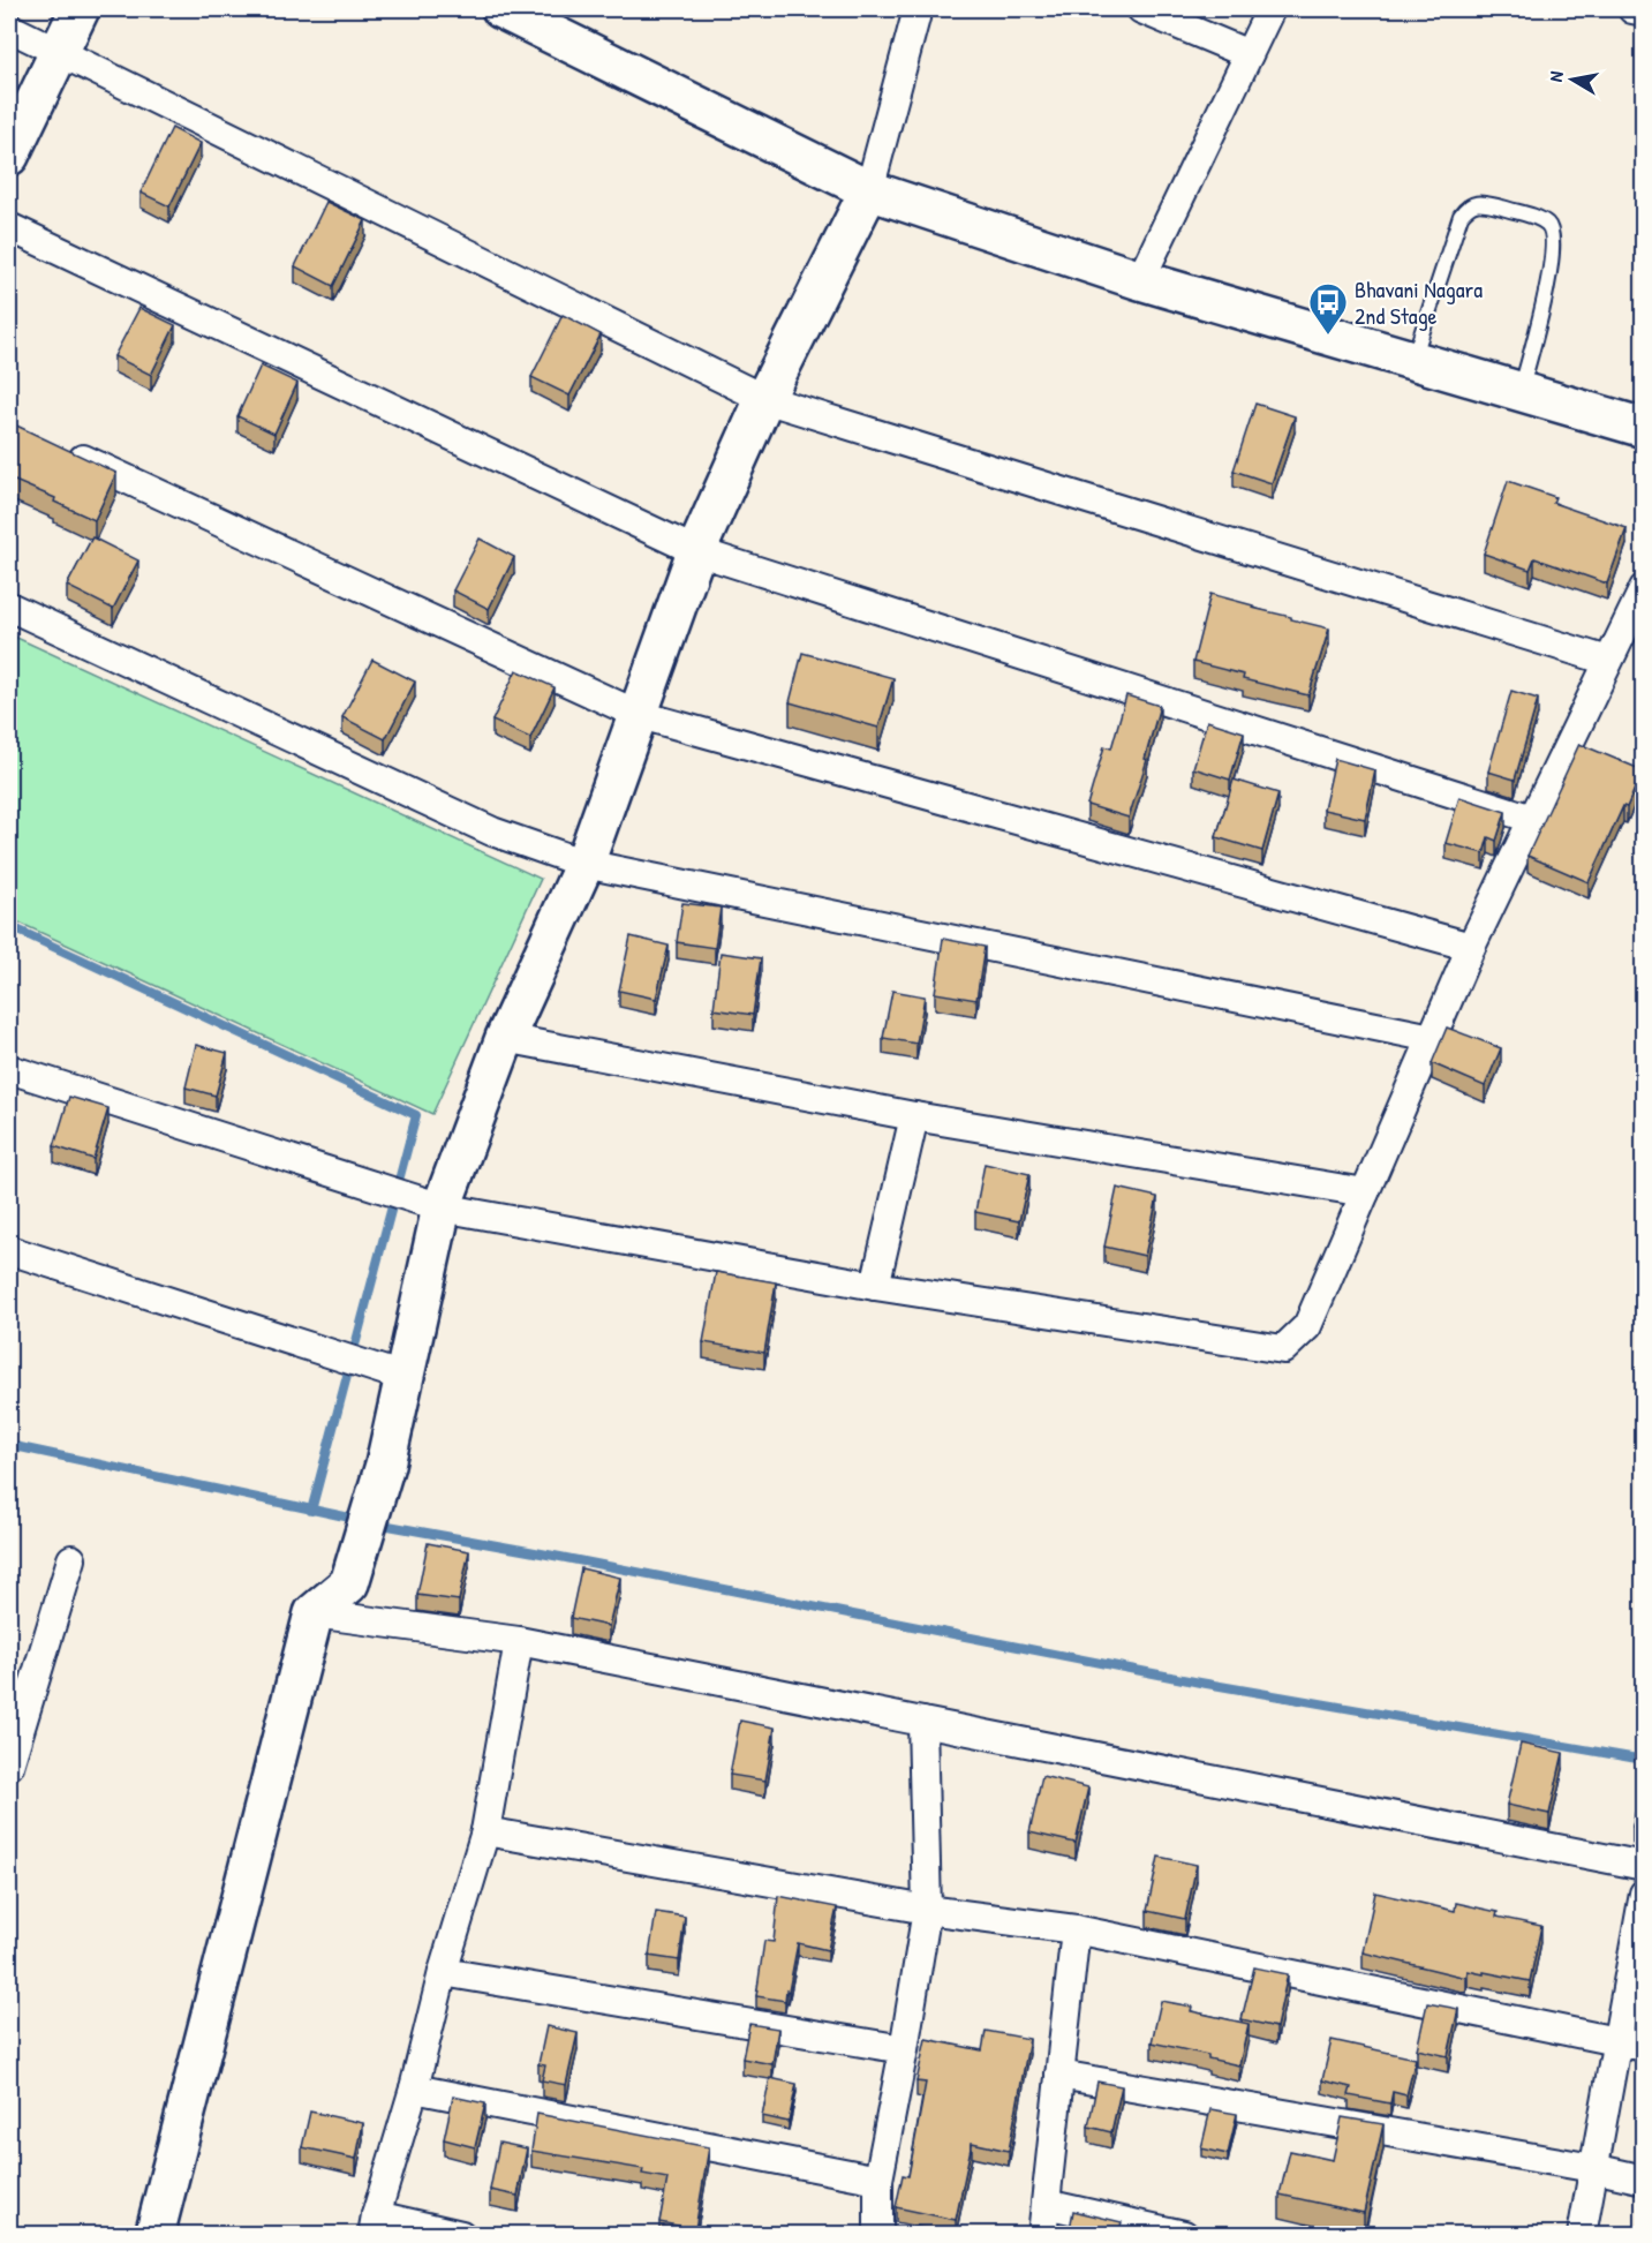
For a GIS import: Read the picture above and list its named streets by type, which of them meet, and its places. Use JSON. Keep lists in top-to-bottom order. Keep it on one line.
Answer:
{"places":{"bus stop":["Bhavani Nagara 2nd Stage"]},"north":"left"}
